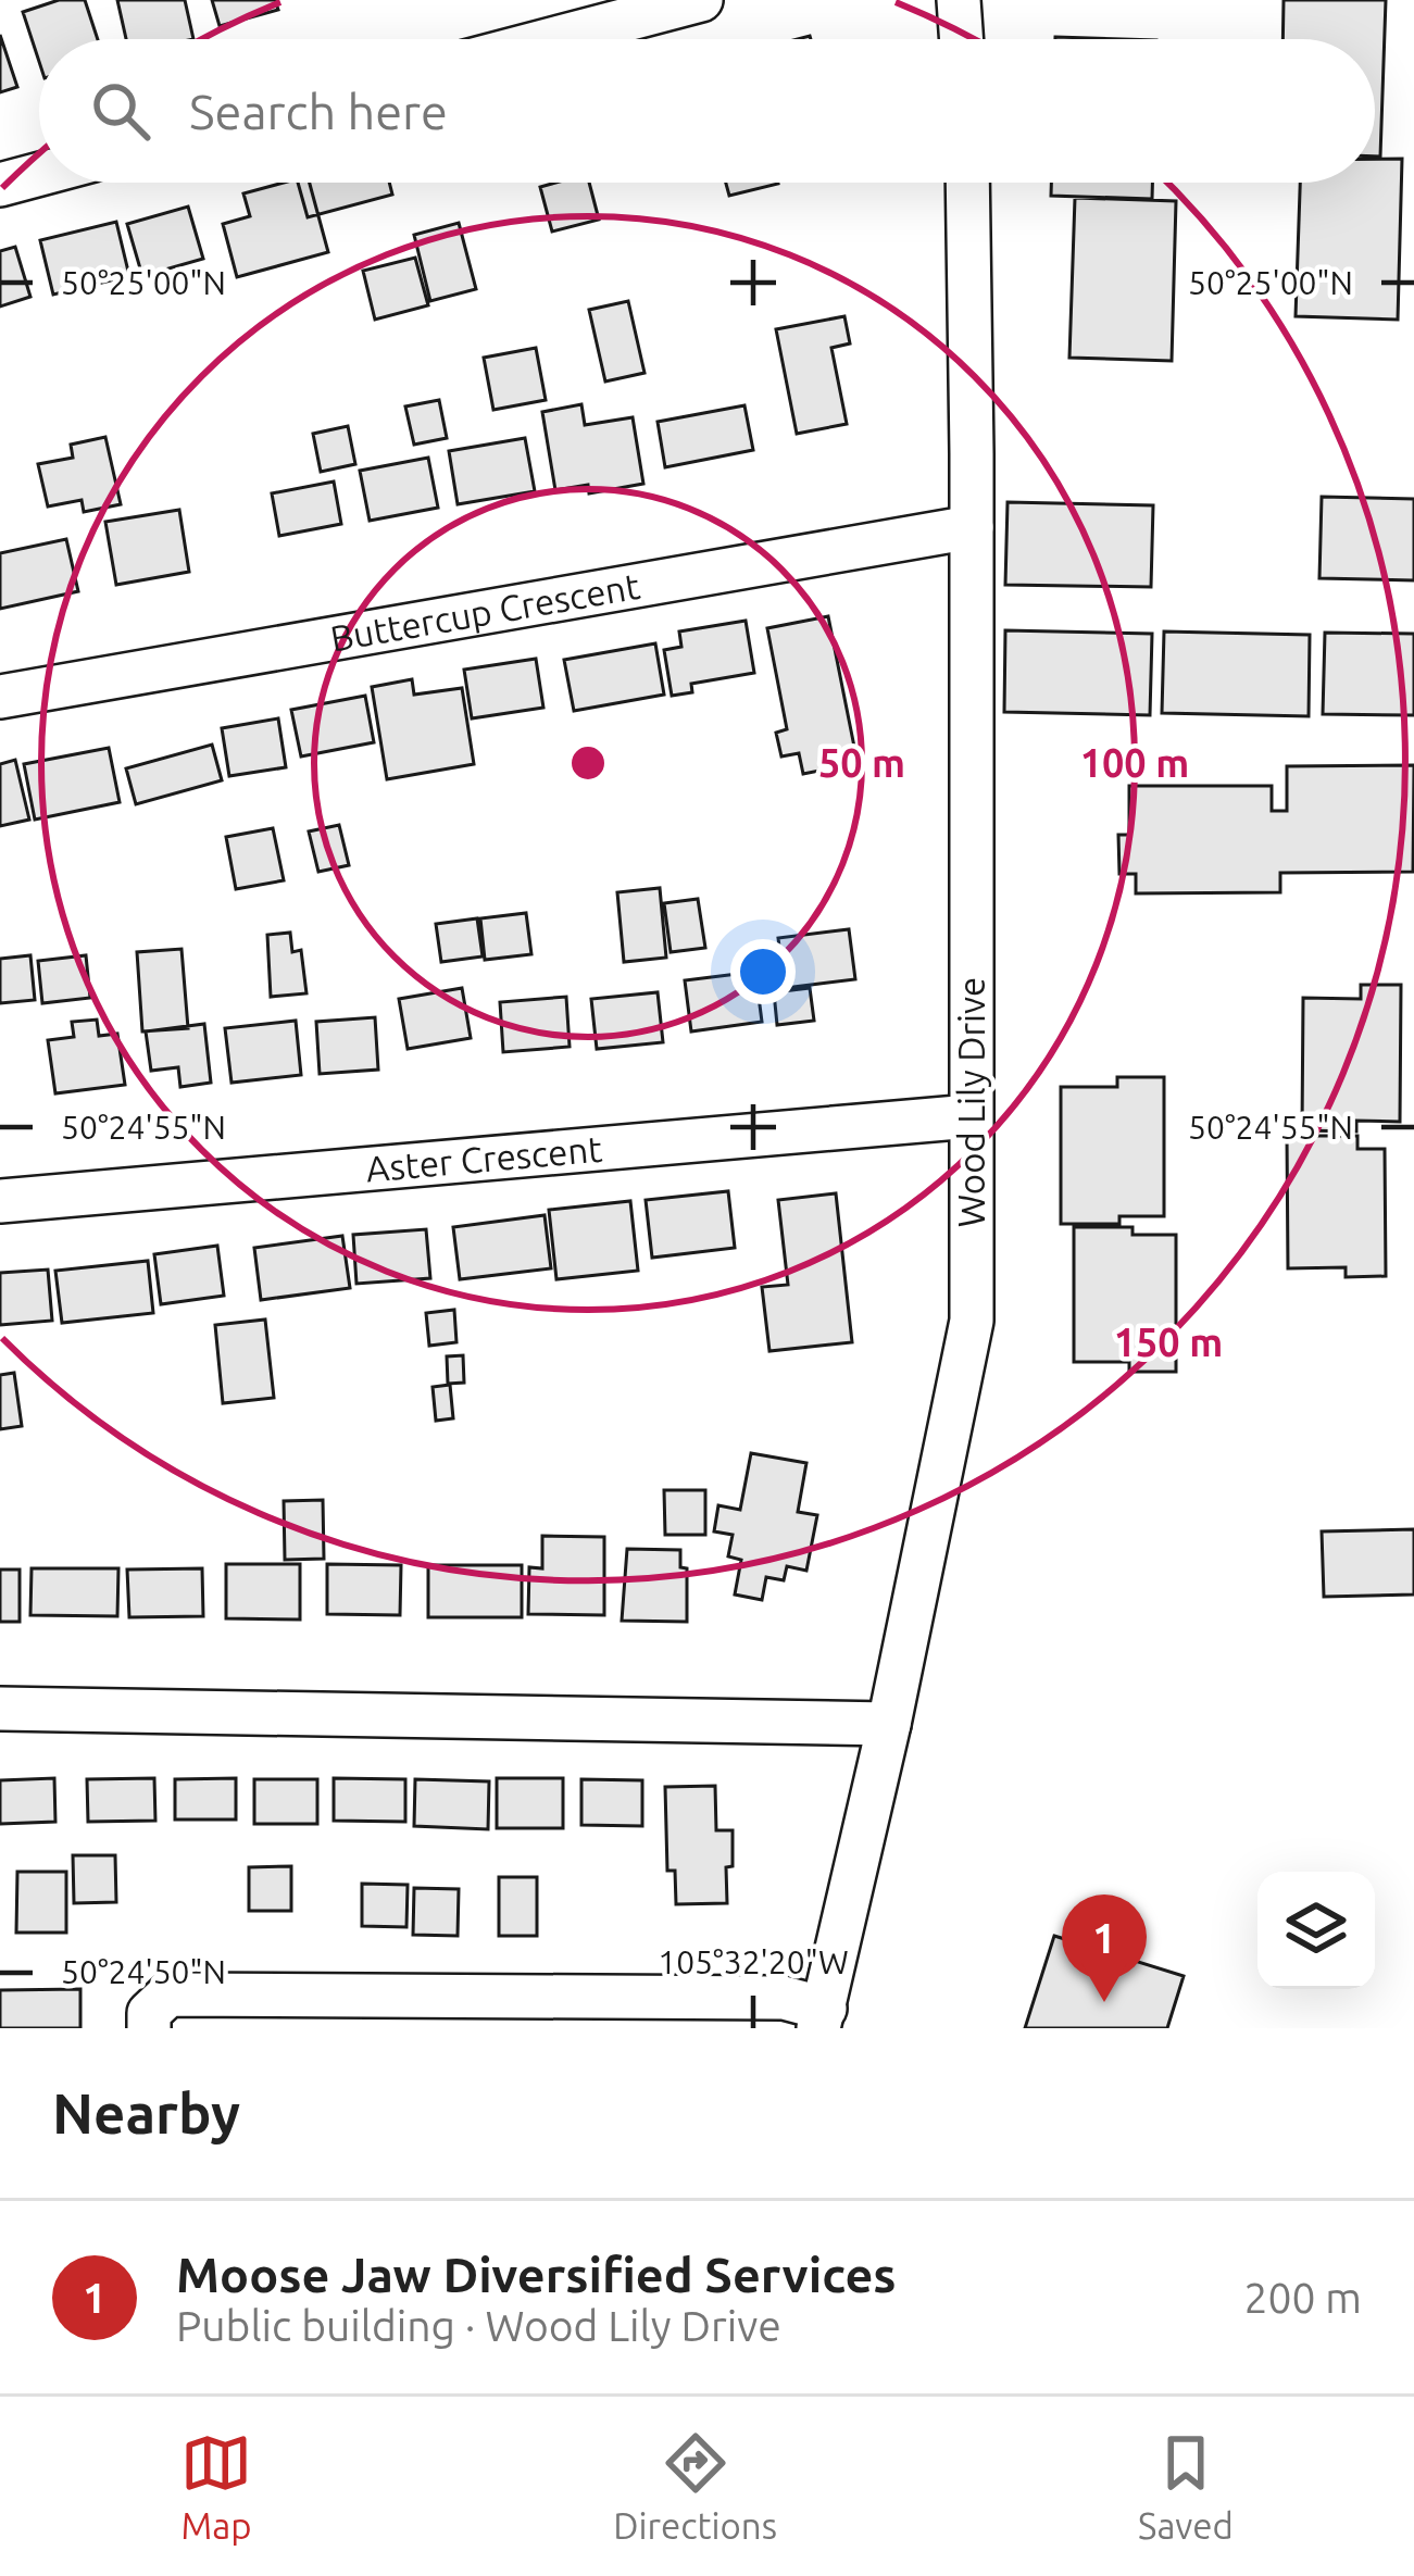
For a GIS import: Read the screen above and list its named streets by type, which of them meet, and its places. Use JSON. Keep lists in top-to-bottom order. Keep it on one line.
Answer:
{"streets":{"street":["Buttercup Crescent","Wood Lily Drive","Aster Crescent"]},"crossings":[["Buttercup Crescent","Wood Lily Drive"],["Wood Lily Drive","Aster Crescent"]],"page":{"search":"Search here","pins":"1","heading":"Nearby","list":[{"mark":"1","name":"Moose Jaw Diversified Services","note":"Public building · Wood Lily Drive","value":"200 m"}],"nav":["Map","Directions","Saved"]},"coordinates":["50°25'00\"N","50°24'55\"N","105°32'20\"W","50°24'50\"N"],"rings":["50 m","100 m","150 m"]}
